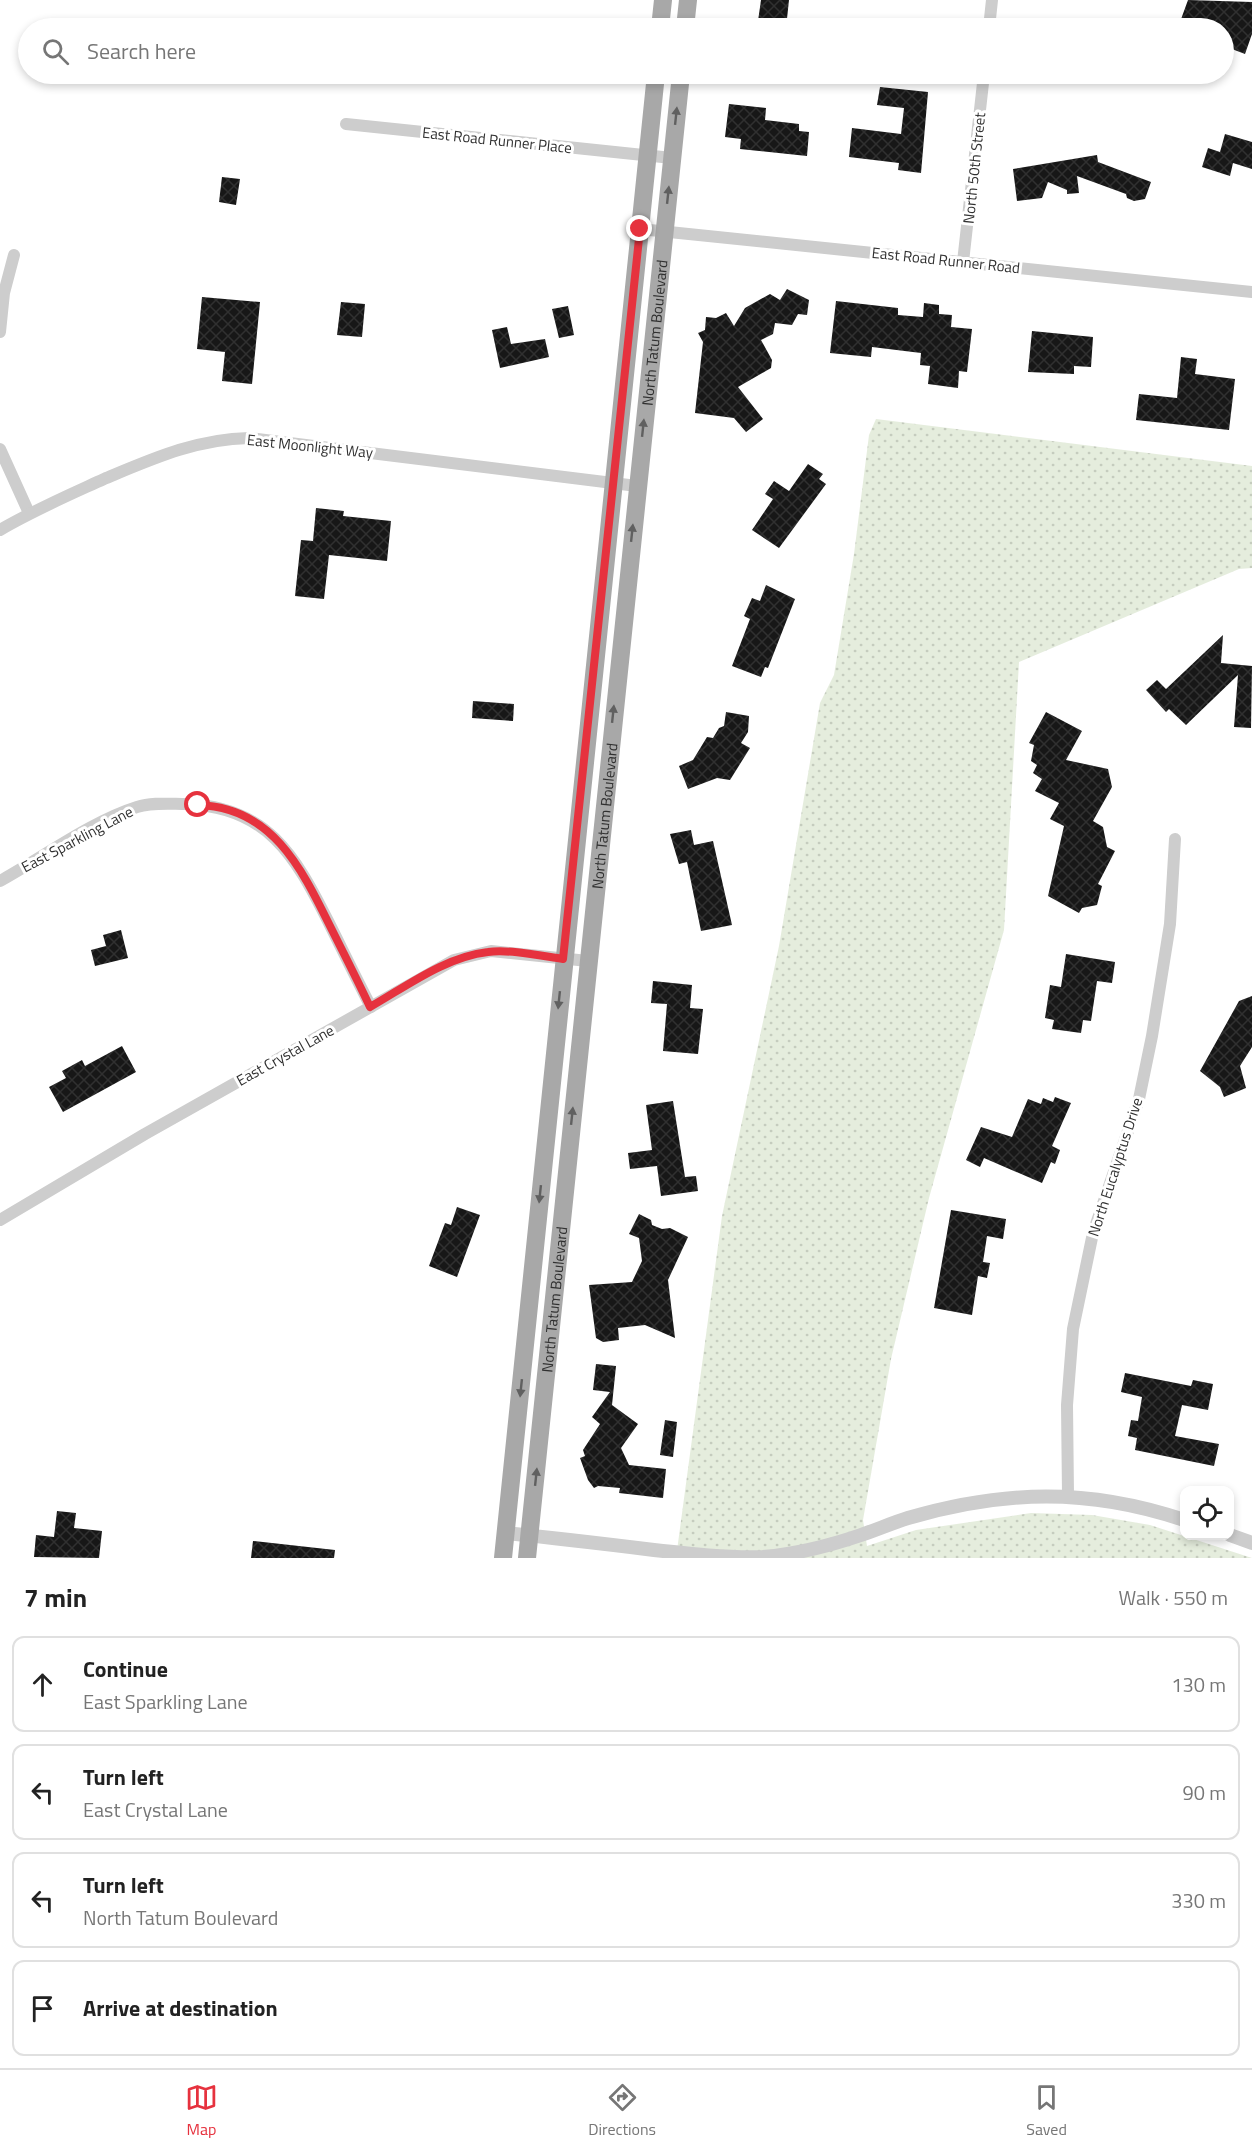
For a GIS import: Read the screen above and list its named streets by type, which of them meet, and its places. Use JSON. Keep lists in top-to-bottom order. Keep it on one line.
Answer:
{"streets":{"main road":["North Tatum Boulevard"],"street":["East Road Runner Place","North 50th Street","East Road Runner Road","East Moonlight Way","East Sparkling Lane","East Crystal Lane","North Eucalyptus Drive"]},"crossings":[["East Road Runner Place","North Tatum Boulevard"],["North 50th Street","East Road Runner Road"],["East Road Runner Road","North Tatum Boulevard"],["North Tatum Boulevard","East Moonlight Way"],["North Tatum Boulevard","East Crystal Lane"],["East Sparkling Lane","East Crystal Lane"]],"page":{"search":"Search here","heading":["7 min","Walk · 550 m"],"list":[["Continue","East Sparkling Lane","130 m"],["Turn left","East Crystal Lane","90 m"],["Turn left","North Tatum Boulevard","330 m"],"Arrive at destination"],"nav":["Map","Directions","Saved"]}}
